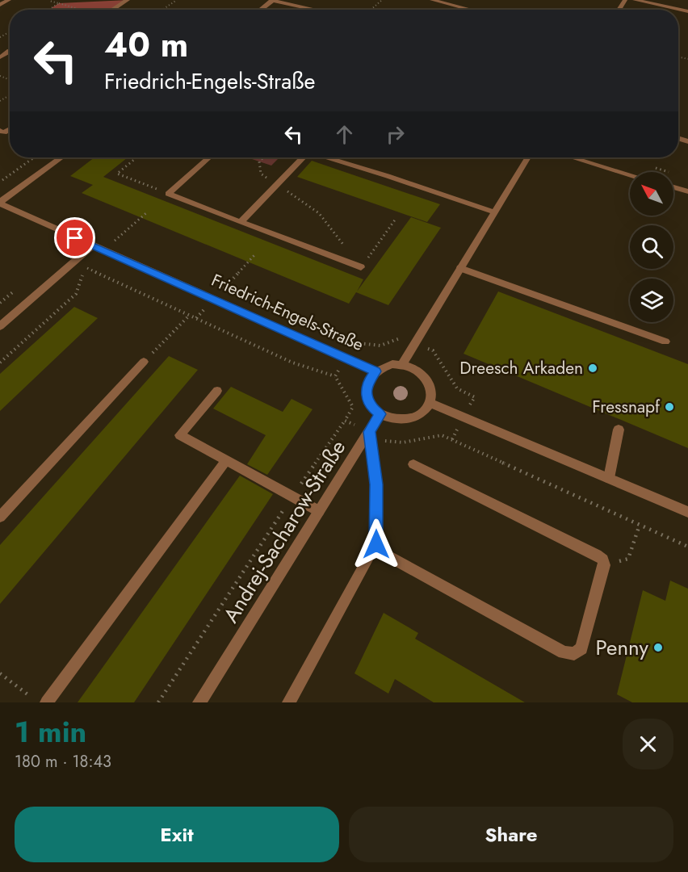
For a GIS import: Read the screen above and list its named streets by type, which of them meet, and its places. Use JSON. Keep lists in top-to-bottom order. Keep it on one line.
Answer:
{"streets":{"street":["Friedrich-Engels-Straße","Andrej-Sacharow-Straße"]},"places":["Dreesch Arkaden","Fressnapf","Penny"],"north":"top left","page":{"turn":["40 m","Friedrich-Engels-Straße"],"heading":["1 min","180 m · 18:43"],"buttons":["Exit","Share"]}}
